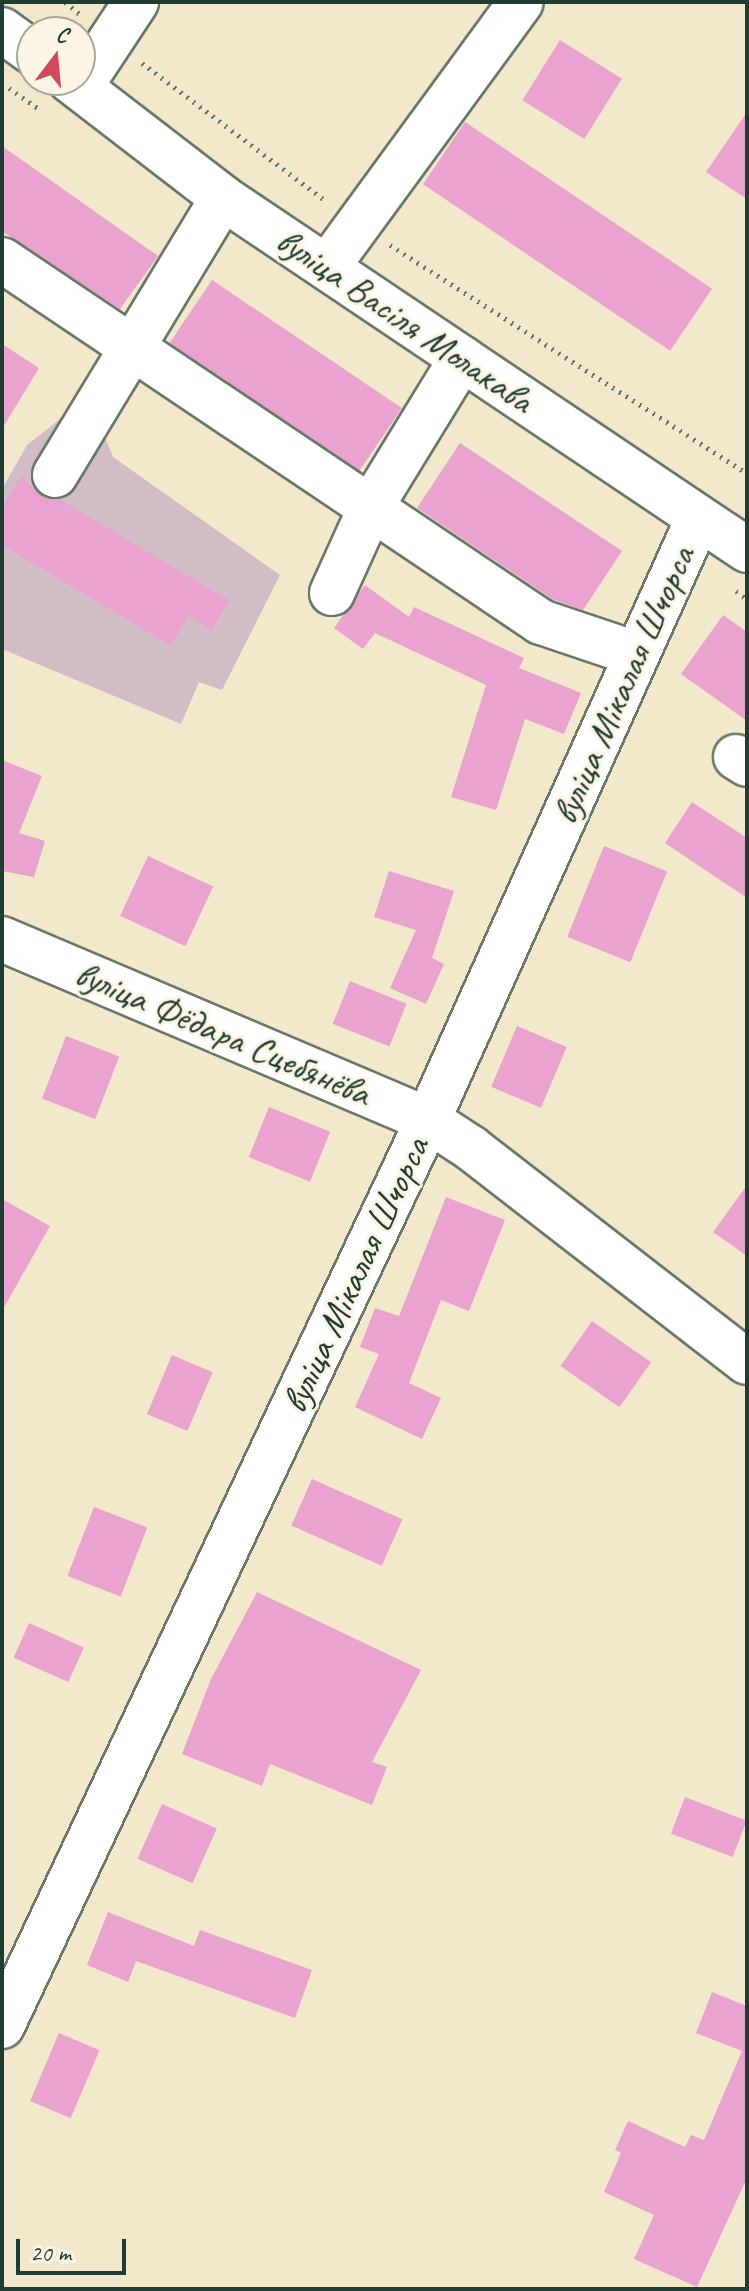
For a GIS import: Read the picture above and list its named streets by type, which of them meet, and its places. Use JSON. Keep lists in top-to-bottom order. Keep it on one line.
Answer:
{"streets":{"street":["вуліца Васіля Молакава","вуліца Мікалая Шчорса","вуліца Фёдара Сцебянёва"]},"crossings":[["вуліца Васіля Молакава","вуліца Мікалая Шчорса"],["вуліца Мікалая Шчорса","вуліца Фёдара Сцебянёва"]],"scale_bar":"20 m","north":"top"}
